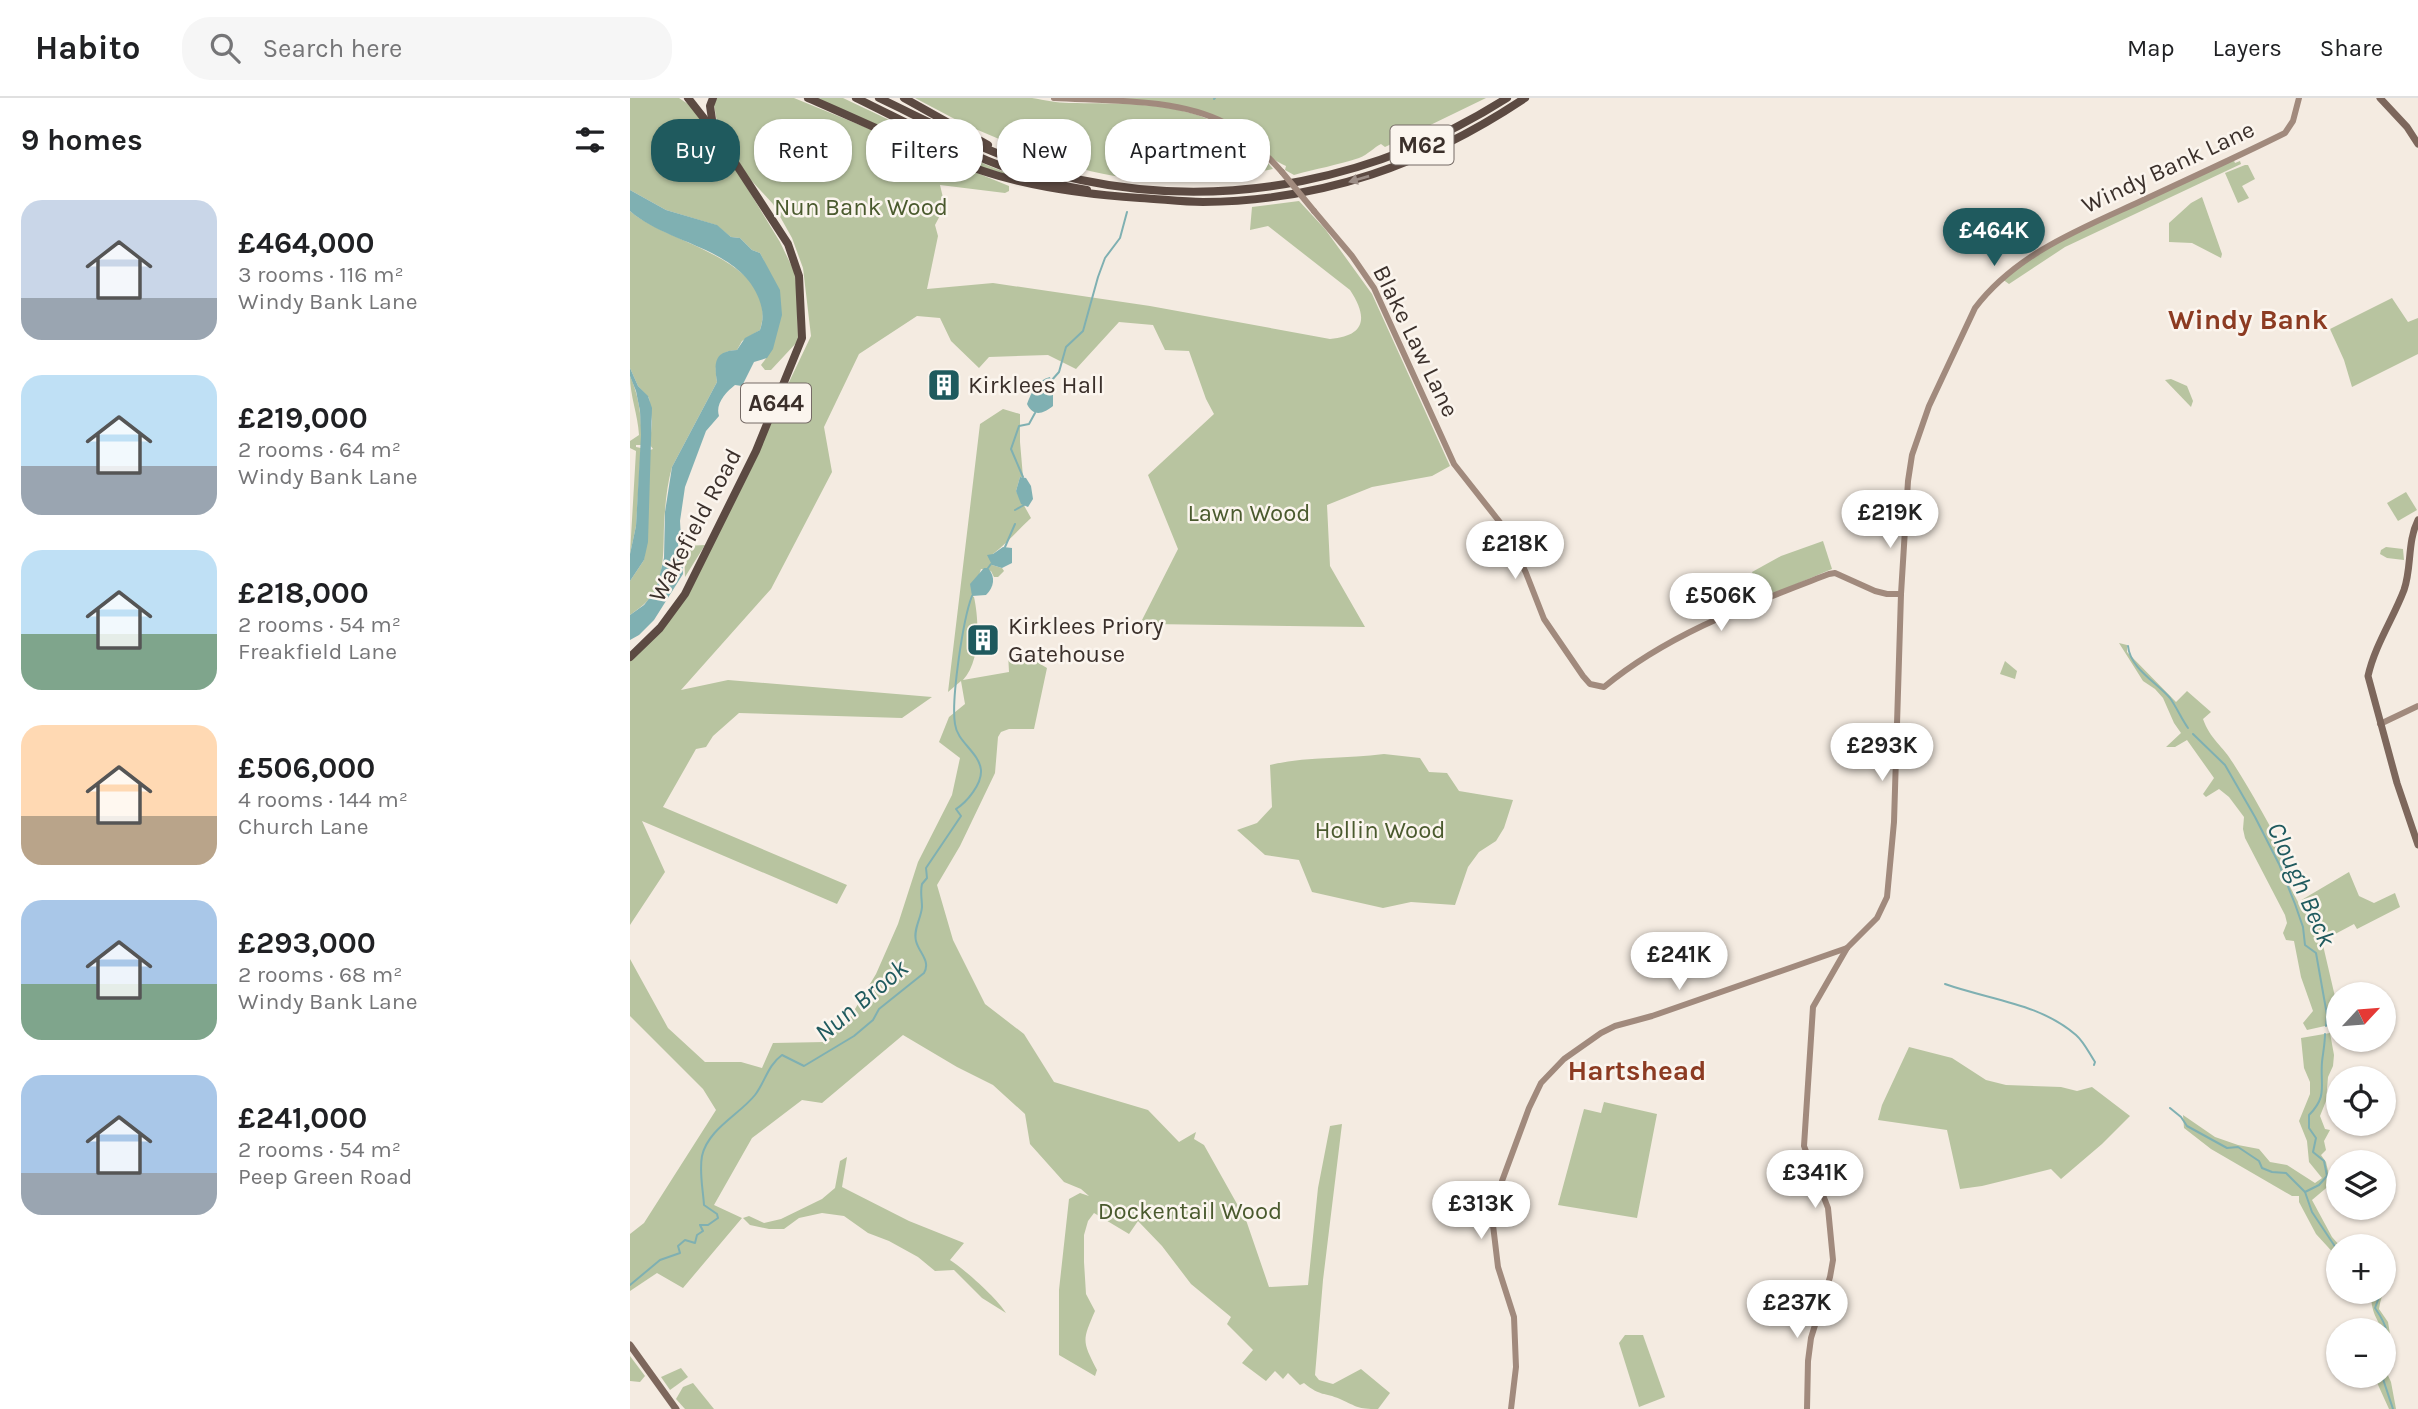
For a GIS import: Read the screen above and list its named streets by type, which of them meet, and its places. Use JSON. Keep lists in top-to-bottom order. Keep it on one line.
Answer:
{"streets":{"highway":["M62","A644","Wakefield Road"],"main road":["Windy Bank Lane","Blake Law Lane"]},"crossings":[["Windy Bank Lane","Blake Law Lane"]],"districts":["Windy Bank","Hartshead"],"water":["Clough Beck","Nun Brook"],"parks":["Nun Bank Wood","Lawn Wood","Hollin Wood","Dockentail Wood"],"places":{"building":["Kirklees Hall","Kirklees Priory Gatehouse"]},"north":"top right","page":{"header":"Habito","search":"Search here","nav":["Map","Layers","Share"],"heading":"9 homes","chip":["Buy","Rent","Filters","New","Apartment"],"list":[{"name":"£464,000","note":"3 rooms · 116 m² · Windy Bank Lane"},{"name":"£219,000","note":"2 rooms · 64 m² · Windy Bank Lane"},{"name":"£218,000","note":"2 rooms · 54 m² · Freakfield Lane"},{"name":"£506,000","note":"4 rooms · 144 m² · Church Lane"},{"name":"£293,000","note":"2 rooms · 68 m² · Windy Bank Lane"},{"name":"£241,000","note":"2 rooms · 54 m² · Peep Green Road"}],"price":["£464K","£219K","£218K","£506K","£293K","£241K","£341K","£313K","£237K"],"map_buttons":["+","−"]}}
